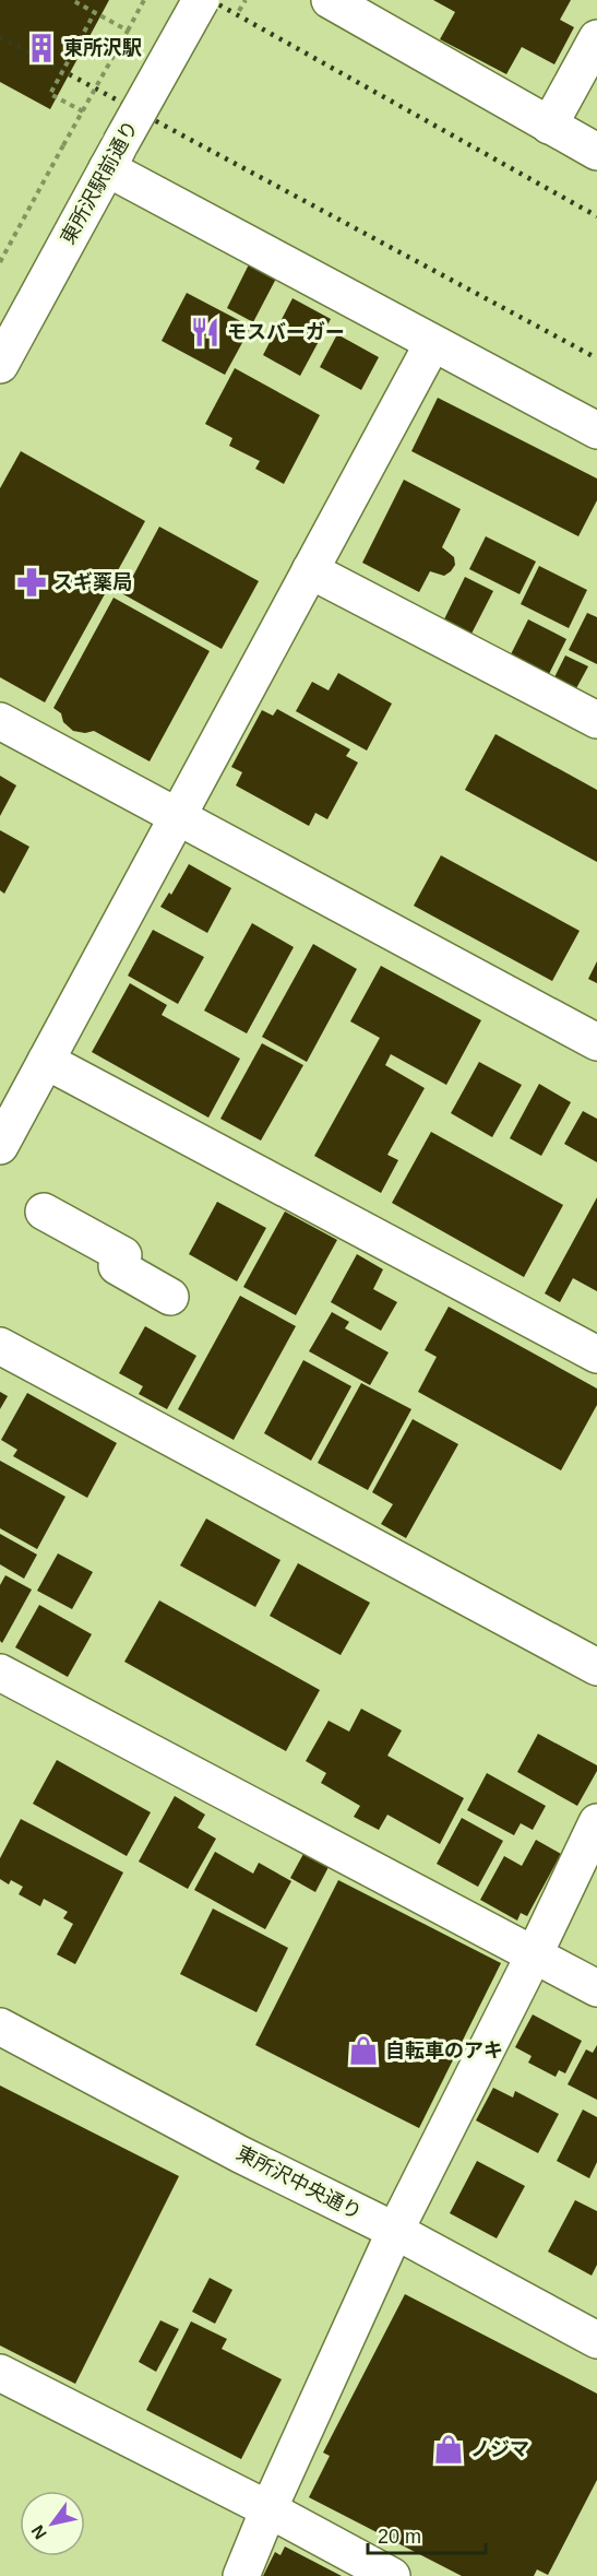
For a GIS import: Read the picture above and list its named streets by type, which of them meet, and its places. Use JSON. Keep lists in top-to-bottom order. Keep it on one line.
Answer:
{"streets":{"street":["東所沢駅前通り","東所沢中央通り"]},"places":{"building":["東所沢駅"],"restaurant":["モスバーガー"],"pharmacy":["スギ薬局"],"shop":["自転車のアキ","ノジマ"]},"scale_bar":"20 m","north":"bottom left"}
